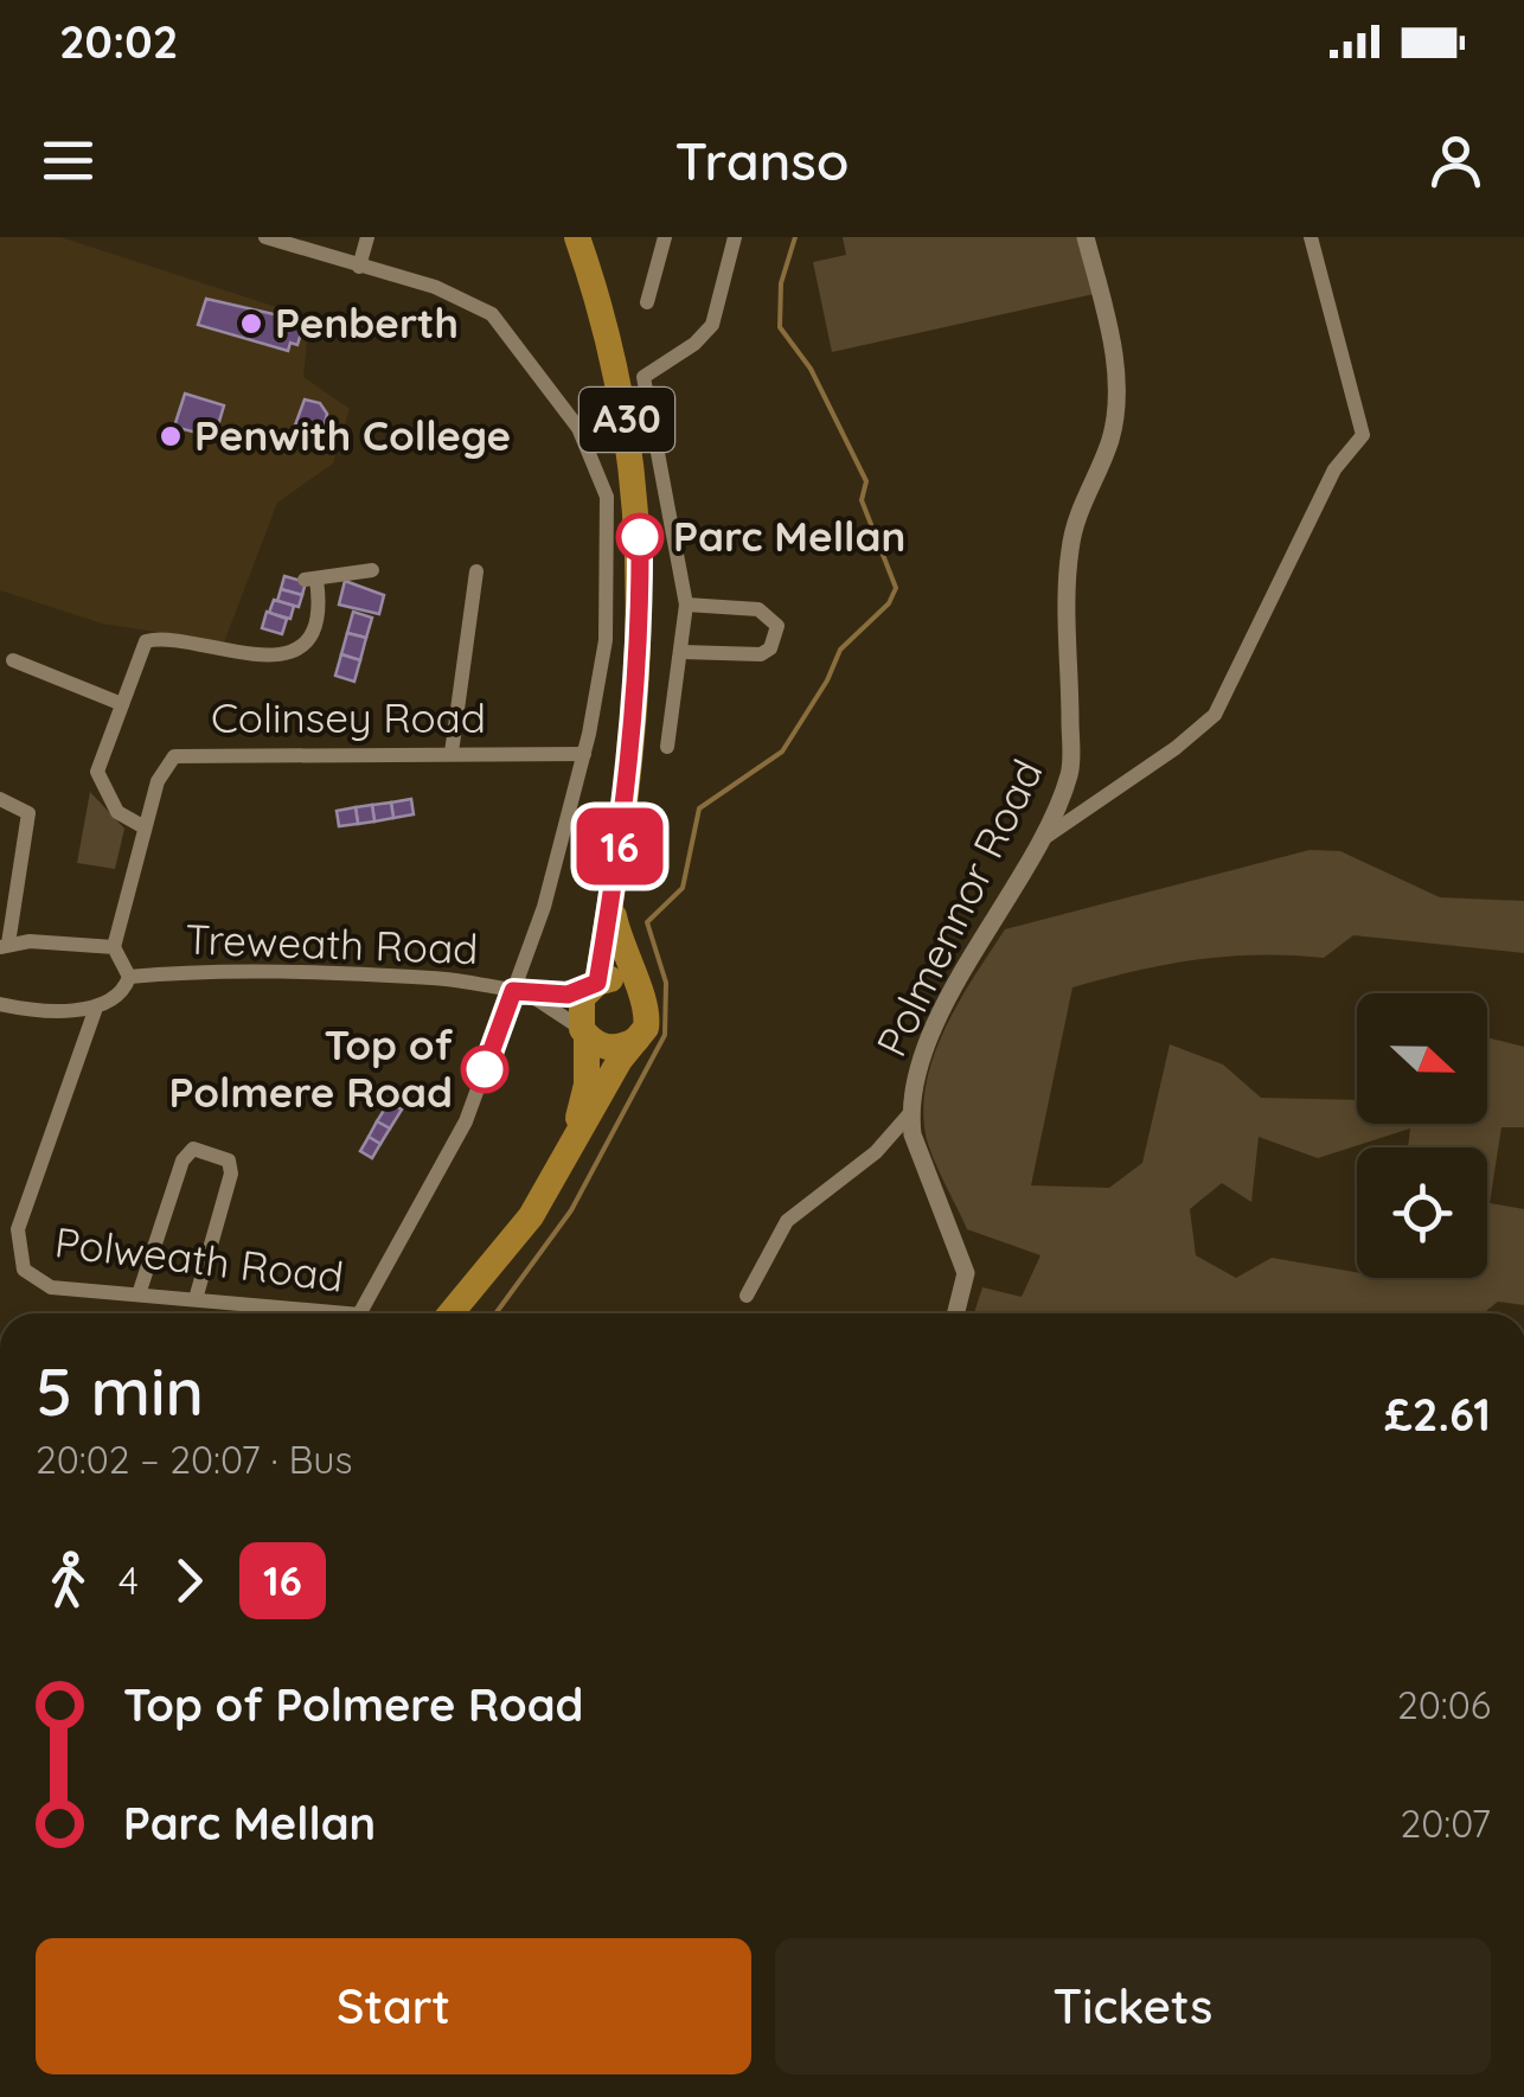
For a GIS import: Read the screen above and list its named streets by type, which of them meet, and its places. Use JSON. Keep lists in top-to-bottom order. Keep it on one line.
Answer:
{"streets":{"highway":["A30"],"street":["Colinsey Road","Polmennor Road","Treweath Road","Polweath Road"]},"crossings":[["A30","Treweath Road"],["Colinsey Road","Treweath Road"],["Treweath Road","Polweath Road"]],"places":["Penberth","Penwith College","Parc Mellan","Top of Polmere Road"],"lines":["bus line 16"],"north":"right","page":{"status":"20:02","header":"Transo","on_map":"16","heading":["5 min","20:02 – 20:07 · Bus","£2.61"],"legs":["4","16"],"list":[{"name":"Top of Polmere Road","value":"20:06"},{"name":"Parc Mellan","value":"20:07"}],"buttons":["Start","Tickets"]}}
